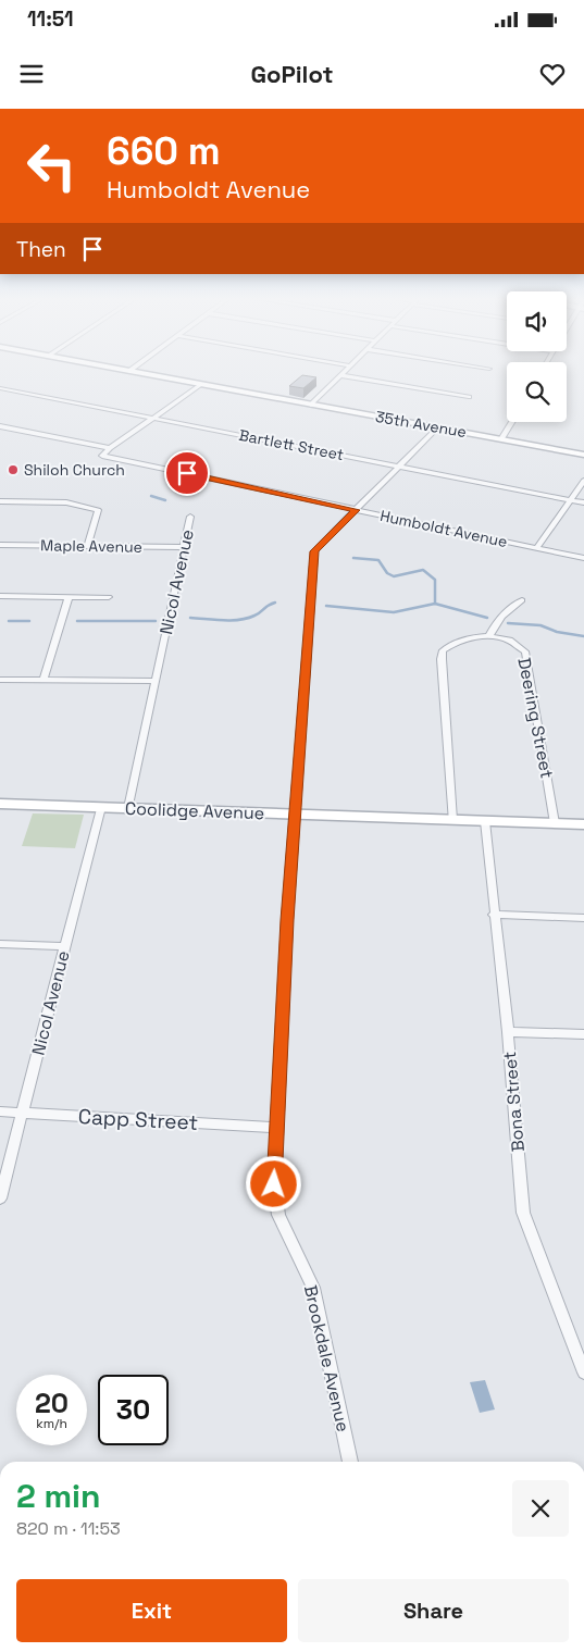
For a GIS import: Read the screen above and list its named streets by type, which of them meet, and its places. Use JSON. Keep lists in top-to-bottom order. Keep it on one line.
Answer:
{"streets":{"main road":["35th Avenue","Coolidge Avenue"],"street":["Bartlett Street","Humboldt Avenue","Maple Avenue","Nicol Avenue","Deering Street","Bona Street","Capp Street","Brookdale Avenue"]},"crossings":[["35th Avenue","Brookdale Avenue"],["Bartlett Street","Brookdale Avenue"],["Humboldt Avenue","Brookdale Avenue"],["Maple Avenue","Nicol Avenue"],["Nicol Avenue","Coolidge Avenue"],["Nicol Avenue","Capp Street"],["Deering Street","Coolidge Avenue"],["Coolidge Avenue","Bona Street"],["Coolidge Avenue","Brookdale Avenue"],["Capp Street","Brookdale Avenue"]],"places":["Shiloh Church"],"page":{"status":"11:51","header":"GoPilot","turn":["660 m","Humboldt Avenue"],"then":"Then","speed":"20 km/h","limit":"30","heading":["2 min","820 m · 11:53"],"buttons":["Exit","Share"]}}
